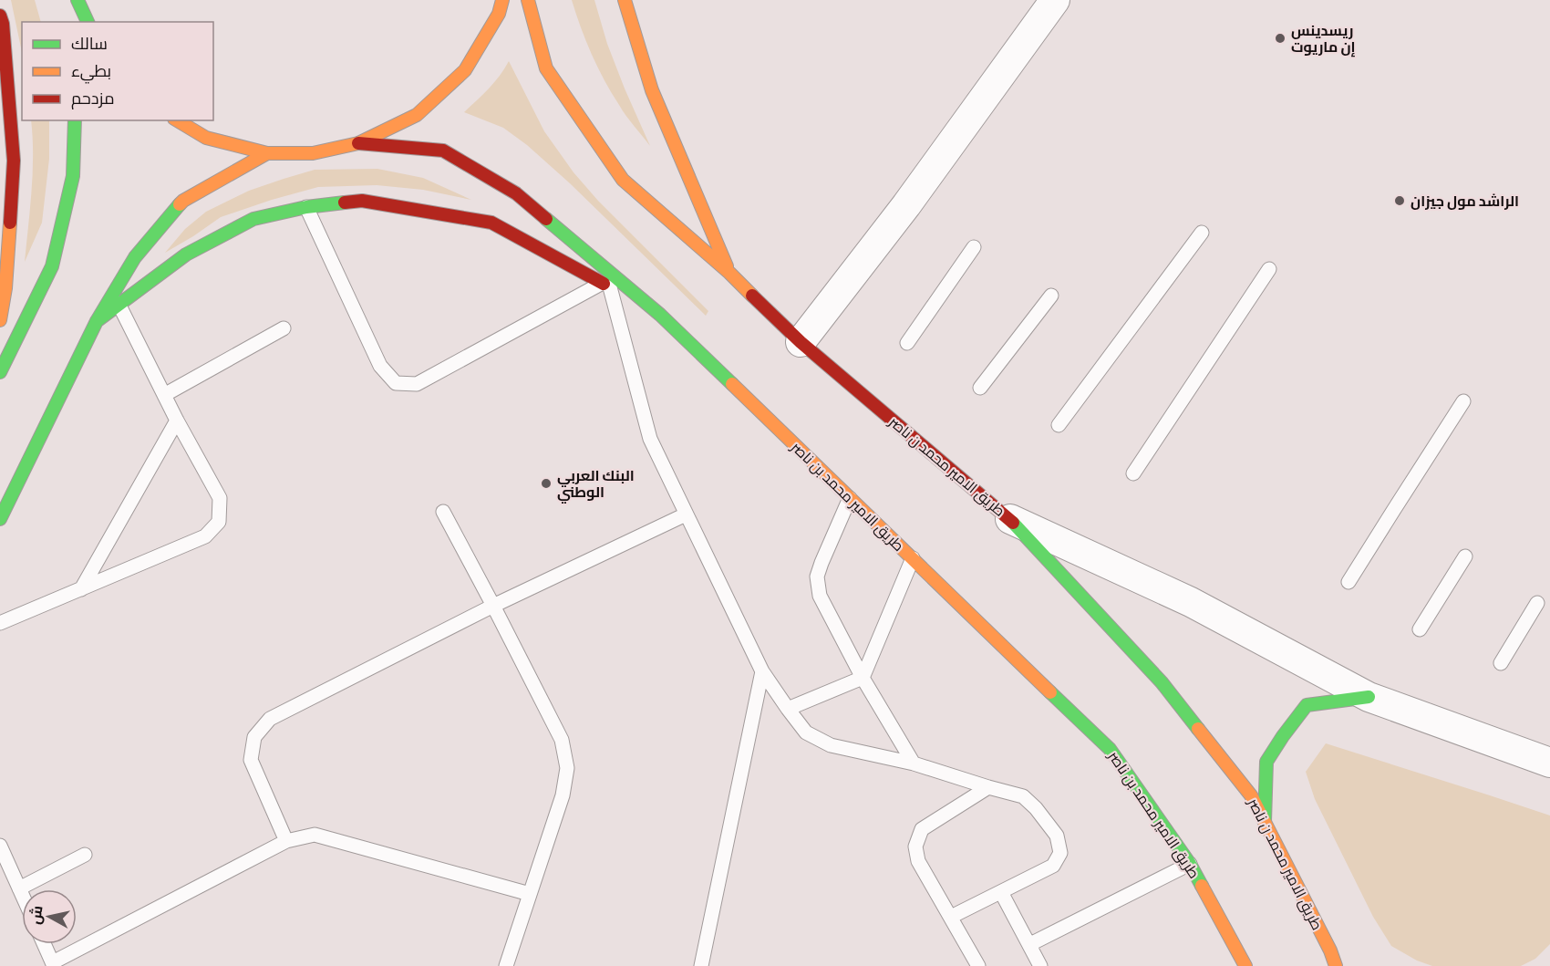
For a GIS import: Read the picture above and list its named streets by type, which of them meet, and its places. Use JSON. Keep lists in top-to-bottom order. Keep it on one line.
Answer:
{"streets":{"main road":["طريق الامير محمد ن ناصر","طريق الامير محمد بن ناصر"]},"places":["ريسدينس إن ماريوت","الراشد مول جيزان","البنك العربي الوطني"],"legend":["سالك","بطيء","مزدحم"],"north":"left"}
